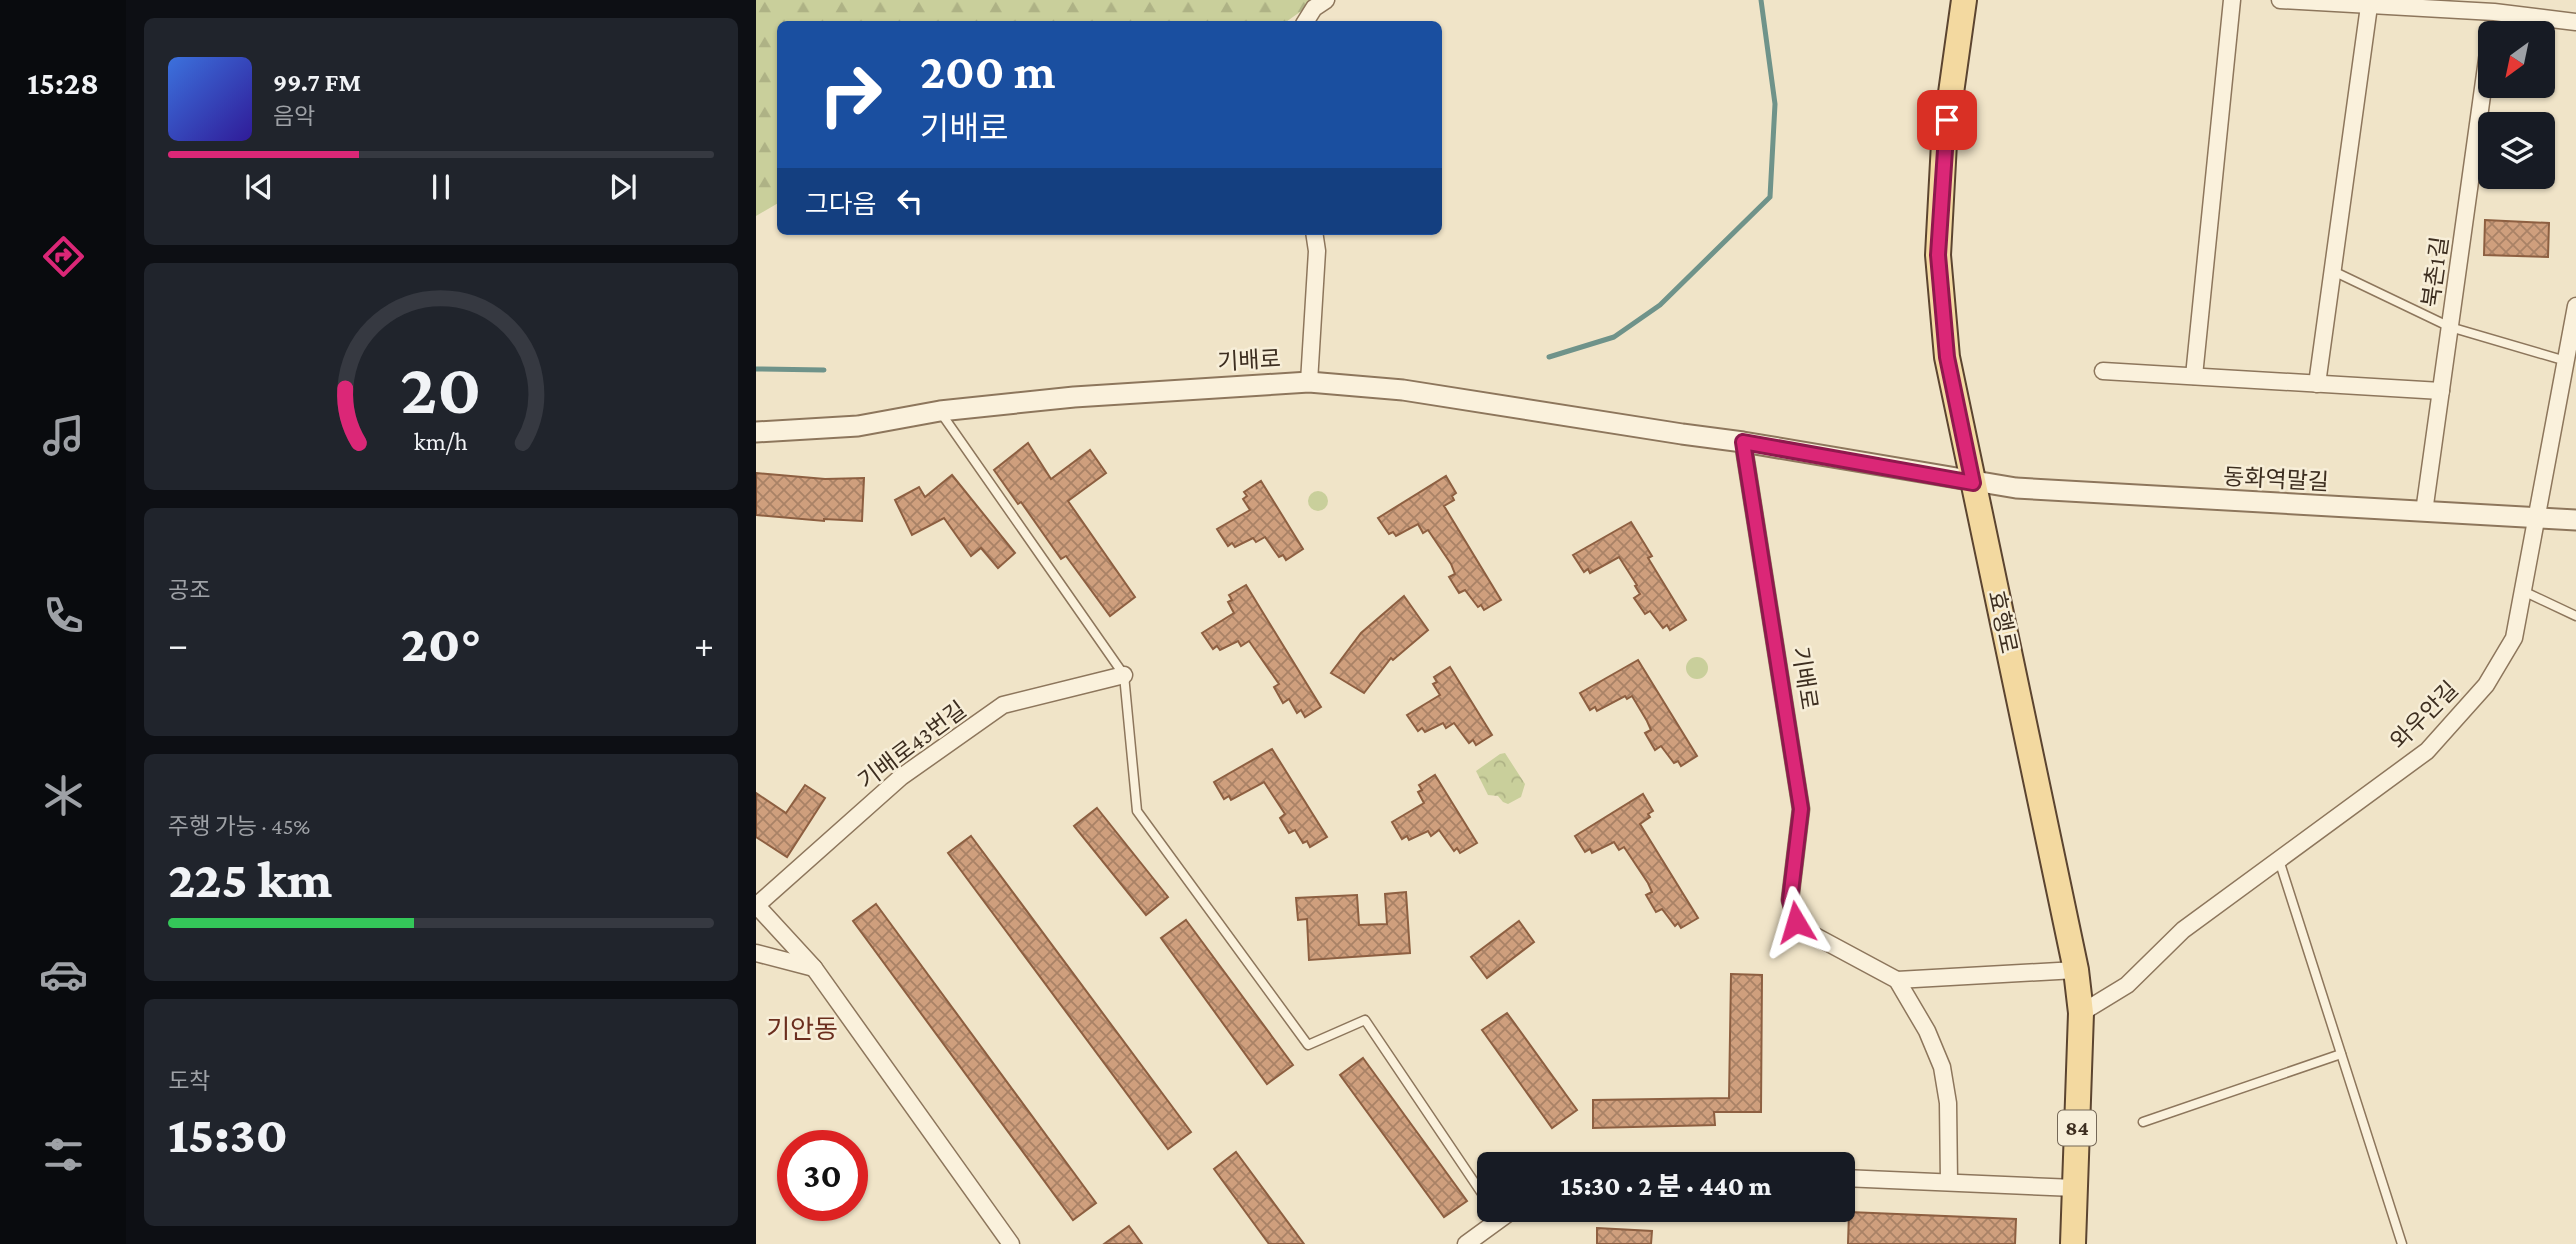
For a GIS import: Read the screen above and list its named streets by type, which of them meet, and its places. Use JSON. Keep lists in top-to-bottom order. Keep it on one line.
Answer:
{"streets":{"main road":["효행로","84"],"street":["북촌1길","기배로","동화역말길","와우안길","기배로43번길"]},"crossings":[["북촌1길","동화역말길"],["기배로","동화역말길"],["기배로","효행로"],["동화역말길","효행로"],["동화역말길","와우안길"],["효행로","와우안길"]],"districts":["기안동"],"north":"bottom left","page":{"tabs":"15:28","turn":["200 m","기배로"],"song":["99.7 FM","음악"],"then":"그다음","tile":["공조",["주행 가능 · 45%","225 km"],["도착","15:30"]],"heat":["−","20°","+"],"limit":"30","trip":"15:30 · 2 분 · 440 m","gauge":["20","km/h"]}}
